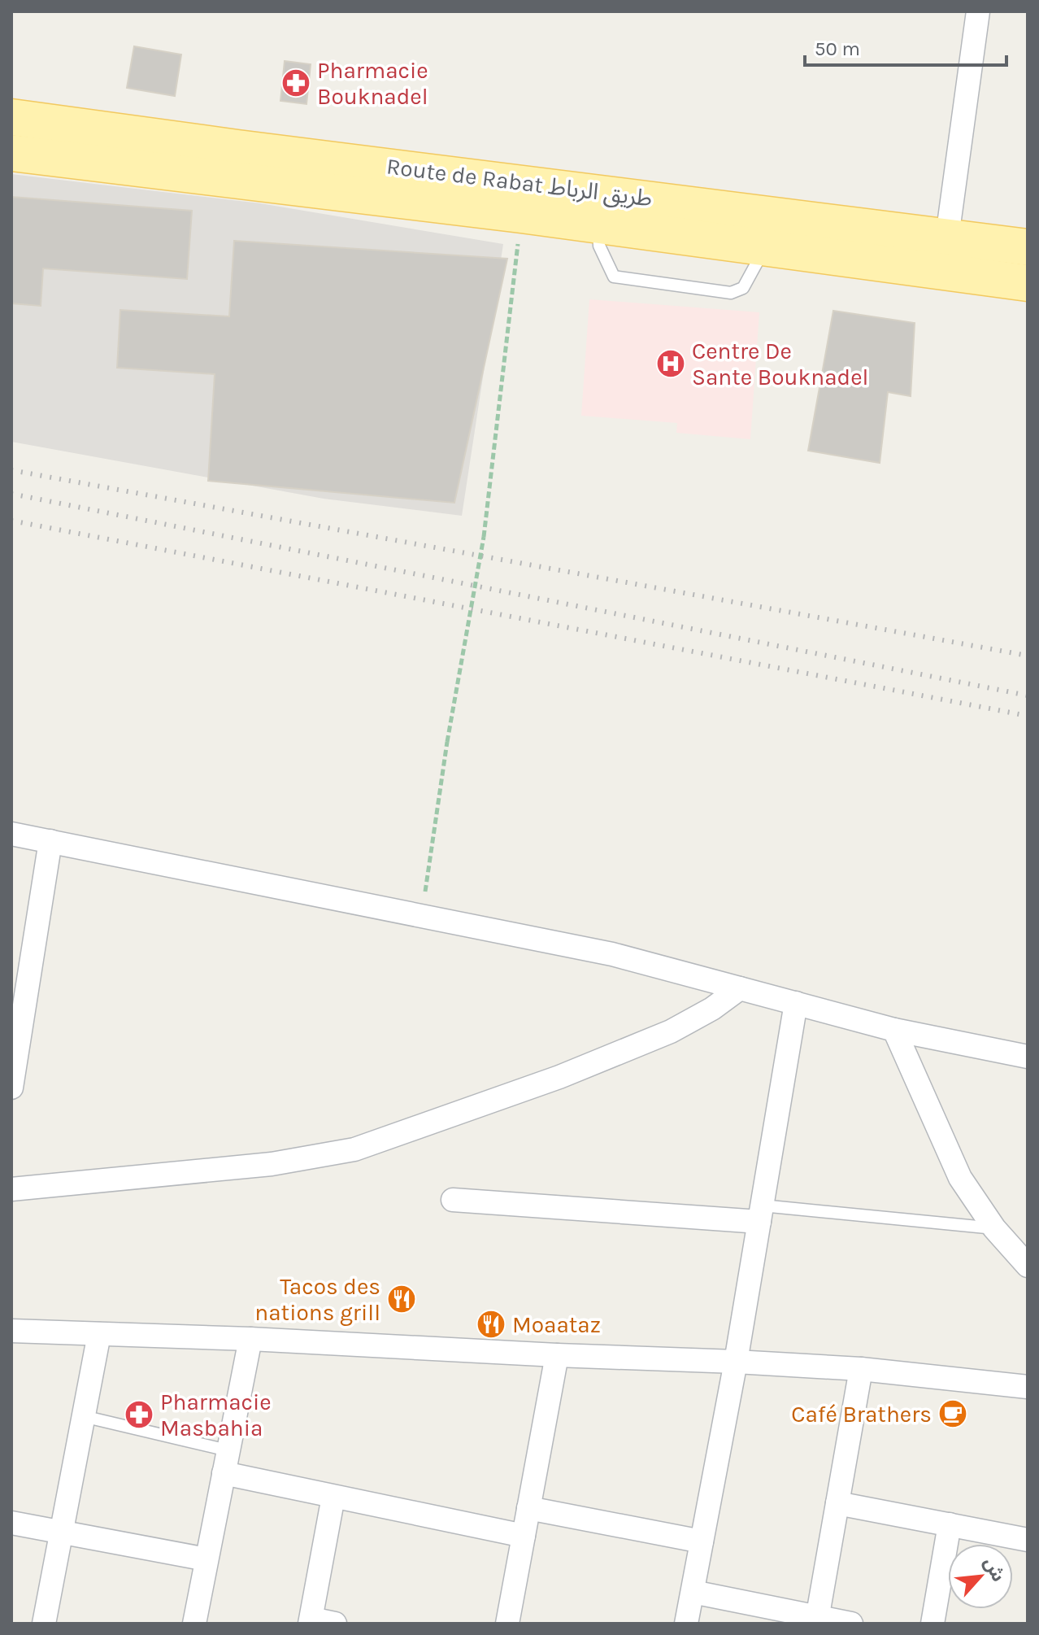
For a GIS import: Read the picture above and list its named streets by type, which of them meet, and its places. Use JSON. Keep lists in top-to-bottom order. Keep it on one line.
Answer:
{"streets":{"main road":["Route de Rabat طريق الرباط"]},"places":{"pharmacy":["Pharmacie Bouknadel","Pharmacie Masbahia"],"hospital":["Centre De Sante Bouknadel"],"restaurant":["Tacos des nations grill","Moaataz"],"cafe":["Café Brathers"]},"scale_bar":"50 m","north":"top right"}
